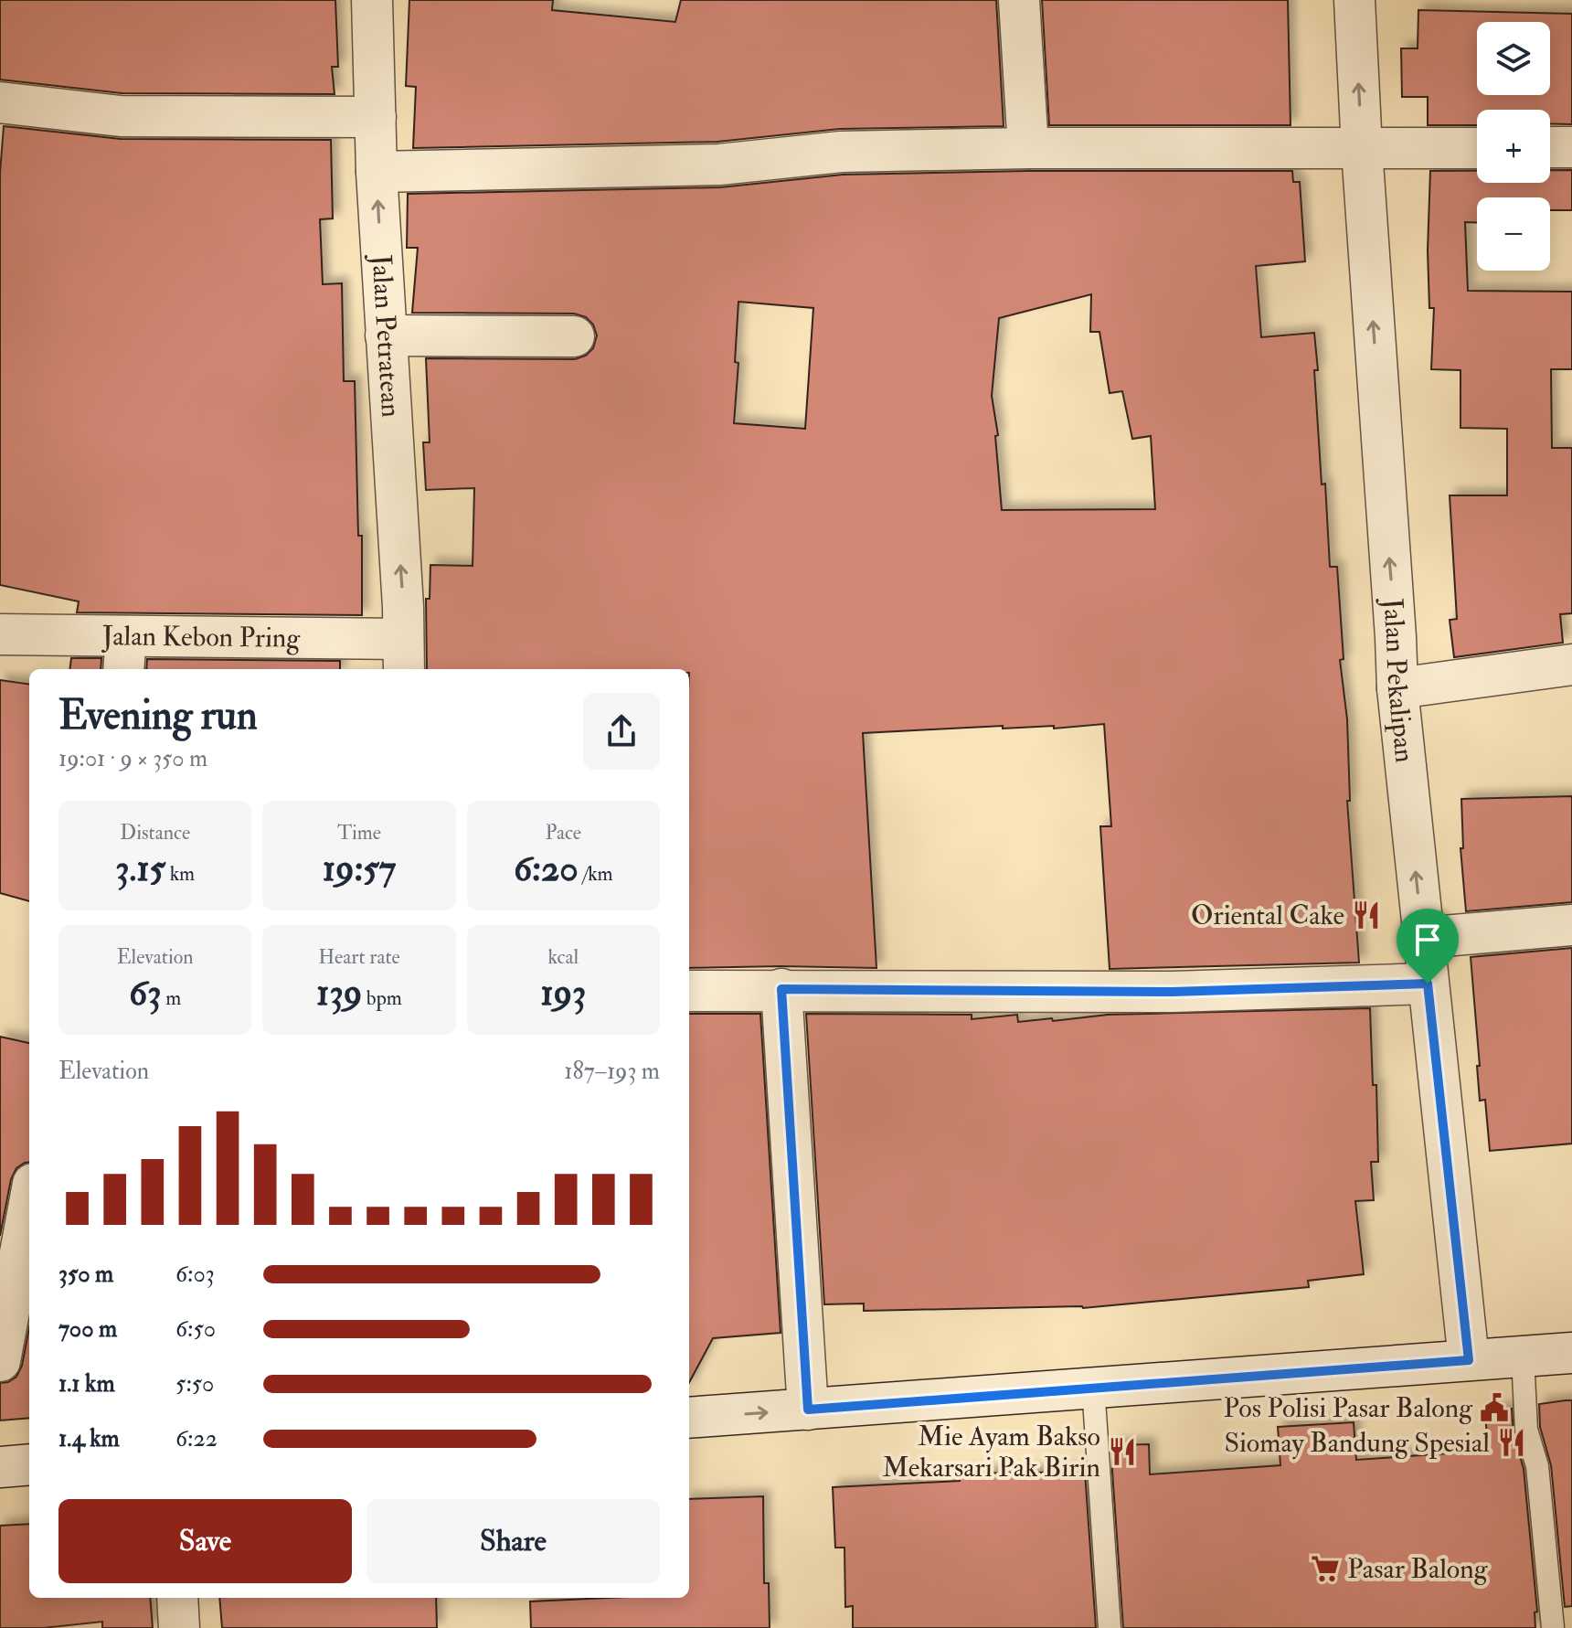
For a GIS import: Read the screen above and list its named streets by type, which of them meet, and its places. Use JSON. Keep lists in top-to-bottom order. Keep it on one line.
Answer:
{"streets":{"street":["Jalan Petratean","Jalan Kebon Pring","Jalan Pekalipan"]},"crossings":[["Jalan Petratean","Jalan Kebon Pring"]],"one_way":["Jalan Petratean","Jalan Pekalipan"],"places":{"restaurant":["Oriental Cake","Siomay Bandung Spesial","Mie Ayam Bakso Mekarsari Pak Birin"],"public building":["Pos Polisi Pasar Balong"],"supermarket":["Pasar Balong"]},"page":{"map_buttons":["+","−"],"heading":["Evening run","19:01 · 9 × 350 m"],"stats":[["Distance","3.15 km"],["Time","19:57"],["Pace","6:20 /km"],["Elevation","63 m"],["Heart rate","139 bpm"],["kcal","193"]],"chart":["Elevation","187–193 m"],"list":[{"name":"350 m","note":"6:03"},{"name":"700 m","note":"6:50"},{"name":"1.1 km","note":"5:50"},{"name":"1.4 km","note":"6:22"}],"buttons":["Save","Share"]}}
